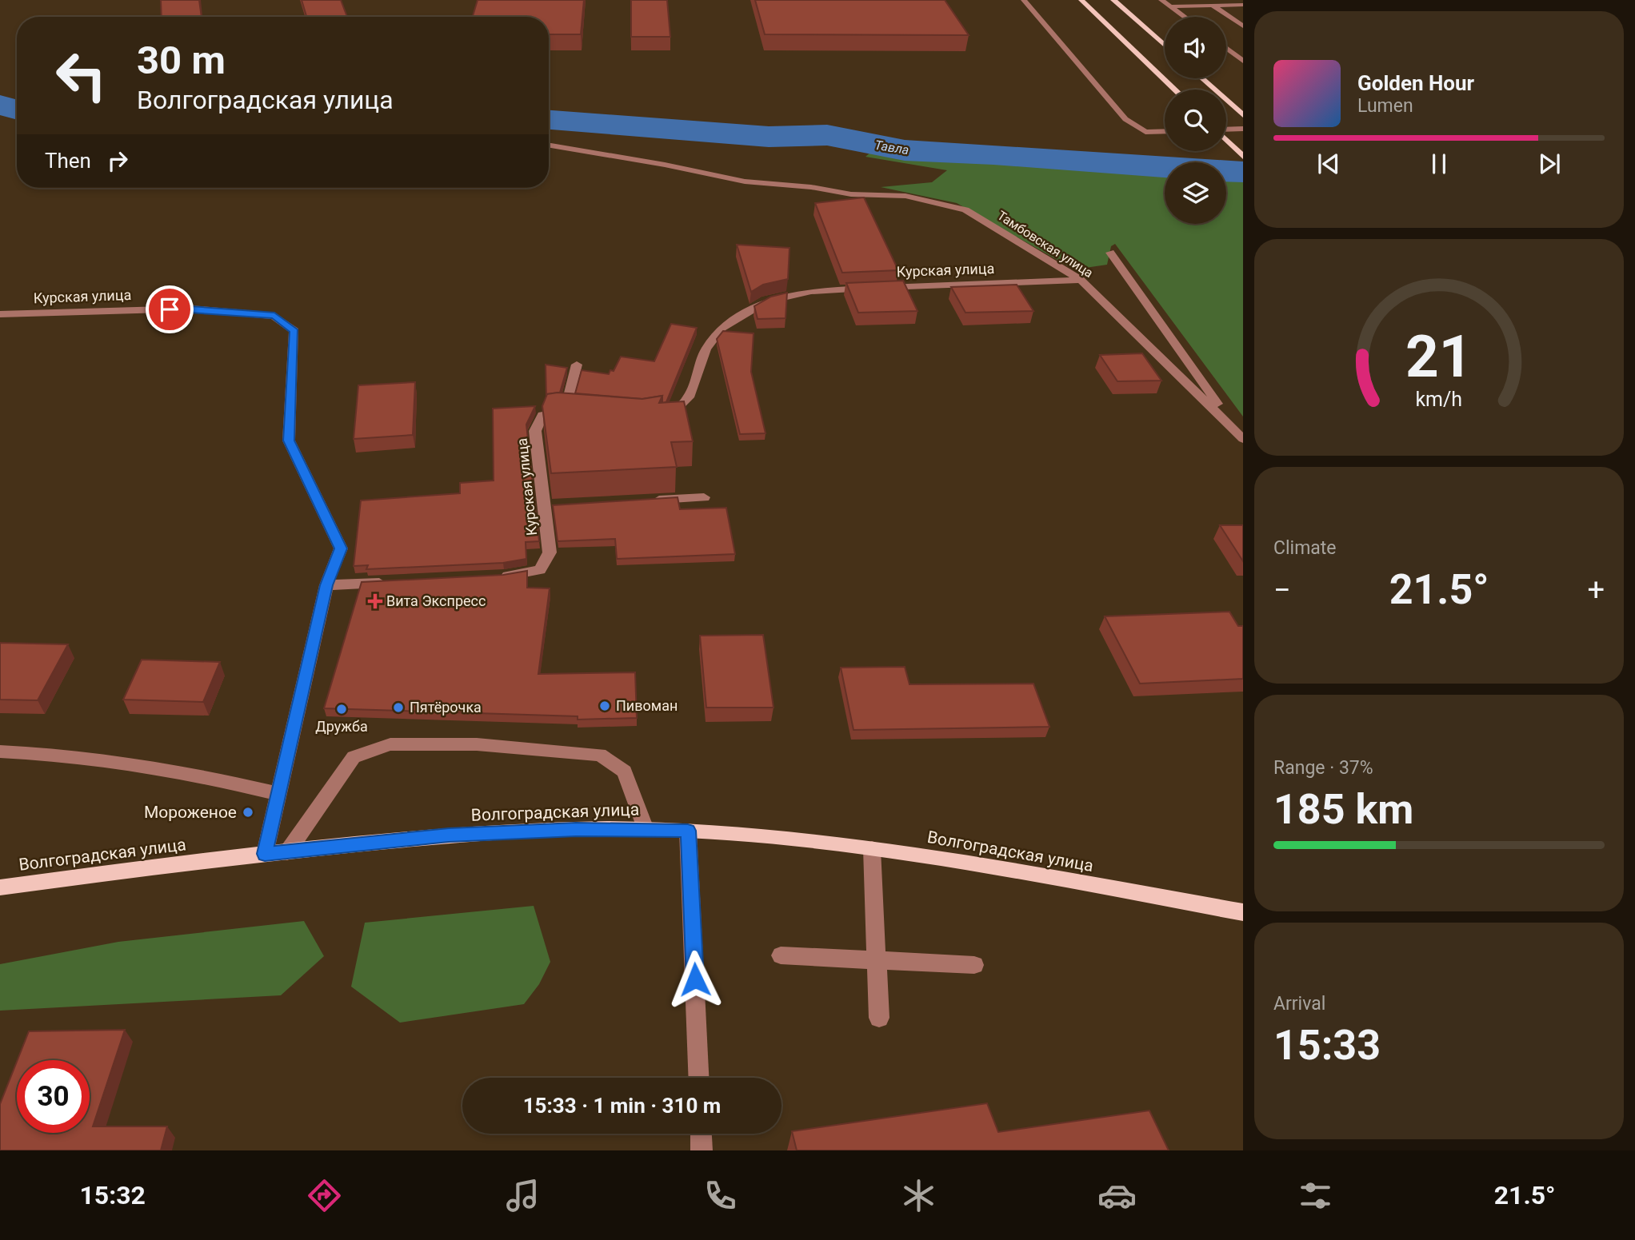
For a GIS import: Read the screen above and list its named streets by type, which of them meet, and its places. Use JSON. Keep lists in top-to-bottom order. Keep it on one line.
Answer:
{"streets":{"main road":["Волгоградская улица"],"street":["Тамбовская улица","Курская улица"]},"crossings":[["Тамбовская улица","Курская улица"],["Курская улица","Волгоградская улица"]],"water":["Тавла"],"places":{"health":["Вита Экспресс"],"other":["Пивоман","Пятёрочка","Дружба","Мороженое"]},"page":{"turn":["30 m","Волгоградская улица"],"song":["Golden Hour","Lumen"],"then":"Then","tile":["Climate",["Range · 37%","185 km"],["Arrival","15:33"]],"heat":["−","21.5°","+"],"limit":"30","trip":"15:33 · 1 min · 310 m","tabs":["15:32","21.5°"],"gauge":["21","km/h"]}}
